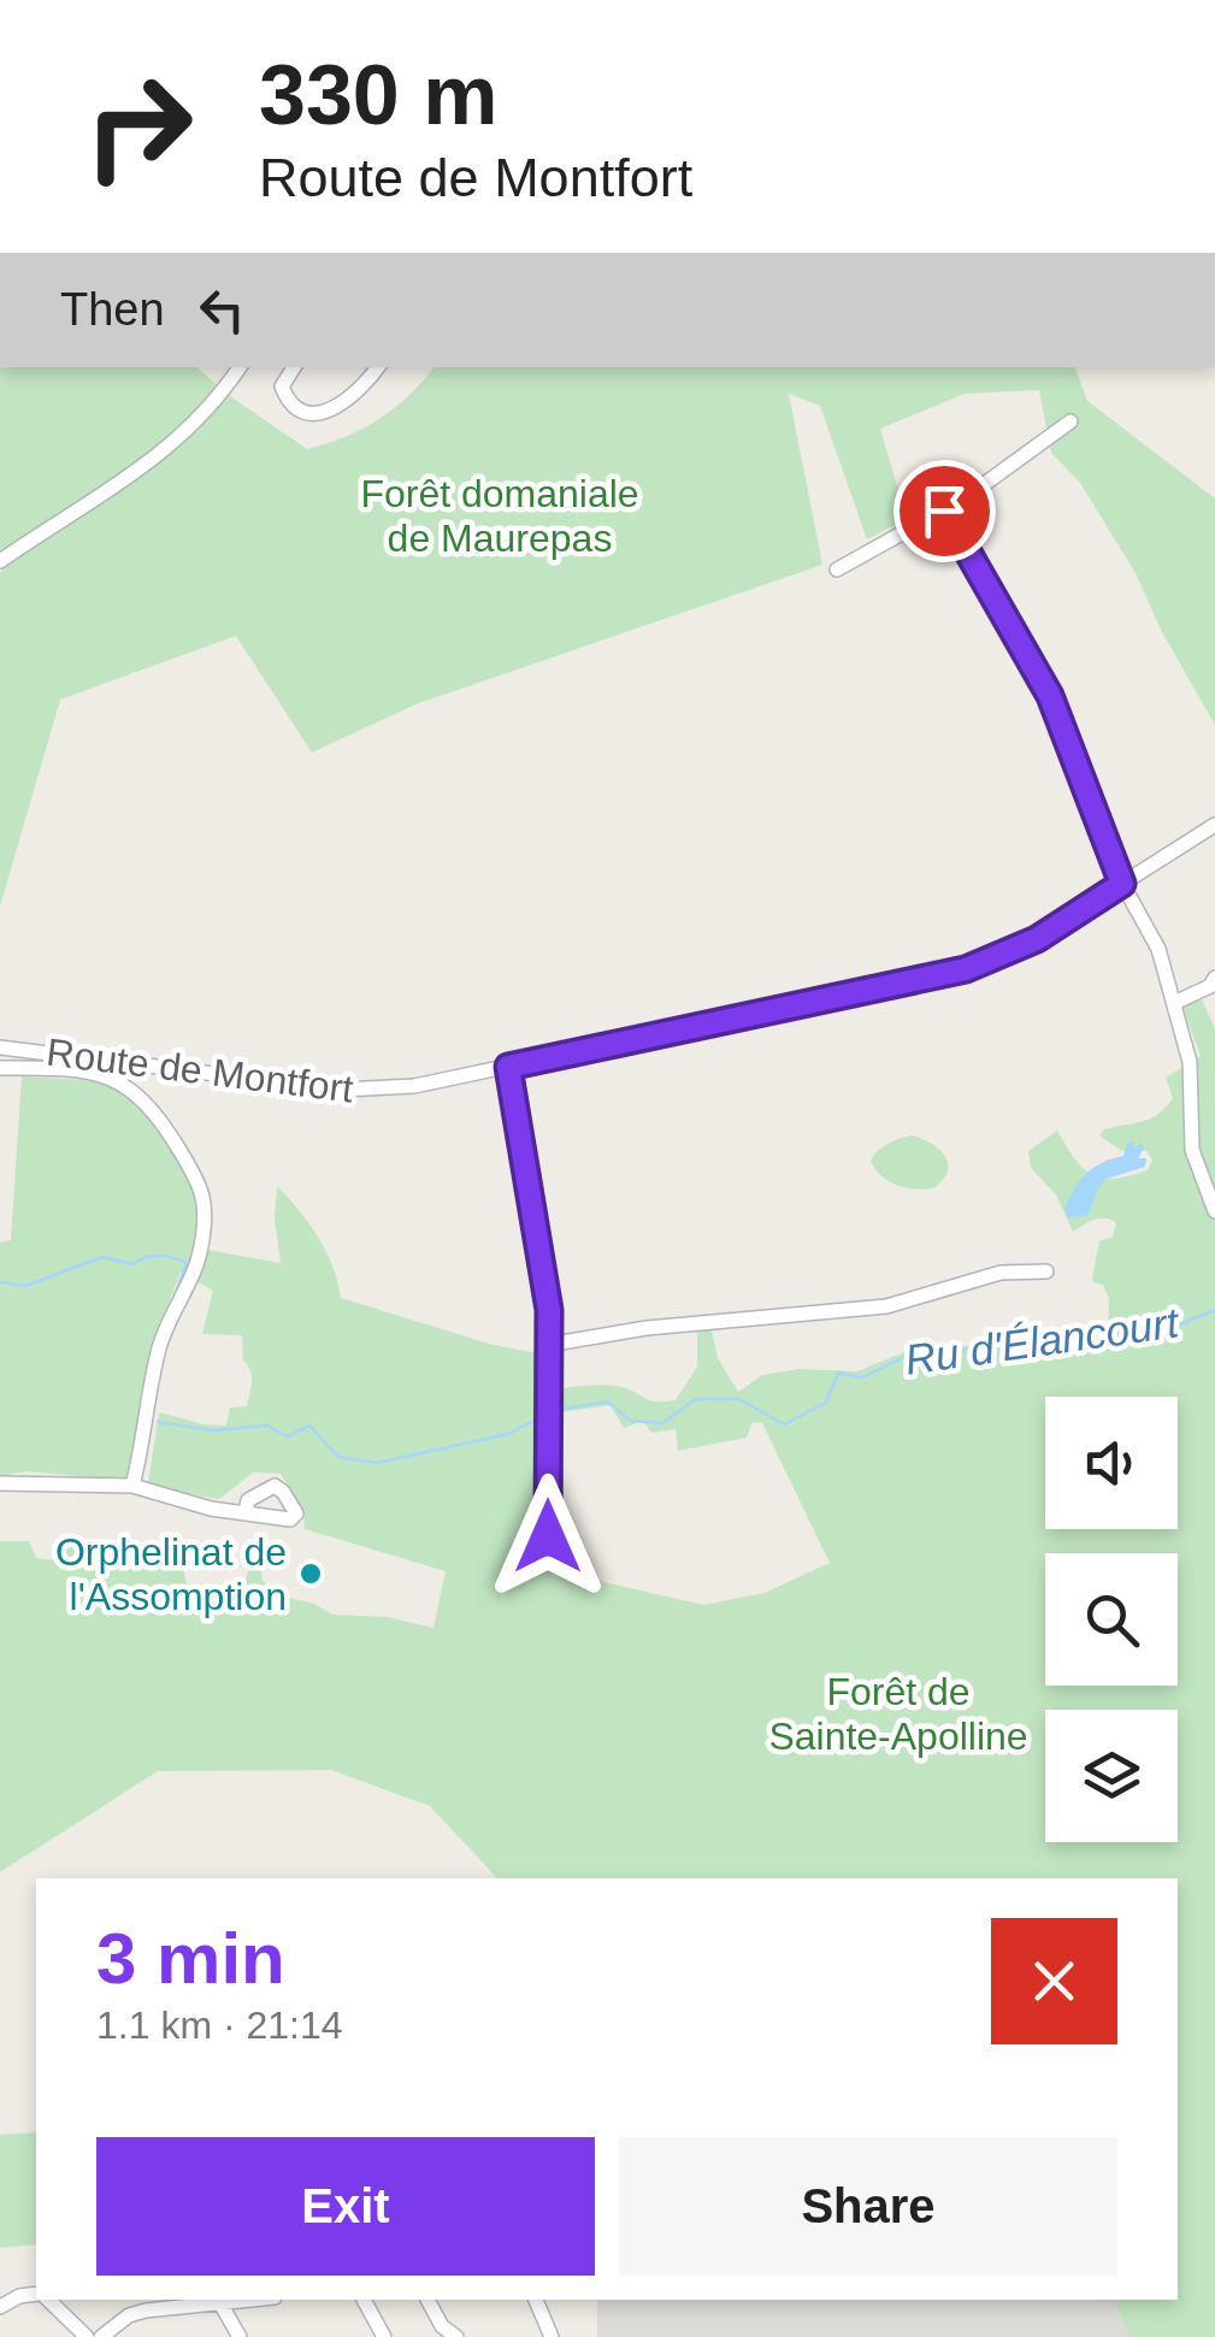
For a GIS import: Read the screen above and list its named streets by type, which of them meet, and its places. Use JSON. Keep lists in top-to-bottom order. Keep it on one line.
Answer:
{"streets":{"street":["Route de Montfort"]},"water":["Ru d'Élancourt"],"parks":["Forêt domaniale de Maurepas","Forêt de Sainte-Apolline"],"places":["Orphelinat de l'Assomption"],"page":{"turn":["330 m","Route de Montfort"],"then":"Then","heading":["3 min","1.1 km · 21:14"],"buttons":["Exit","Share"]}}
